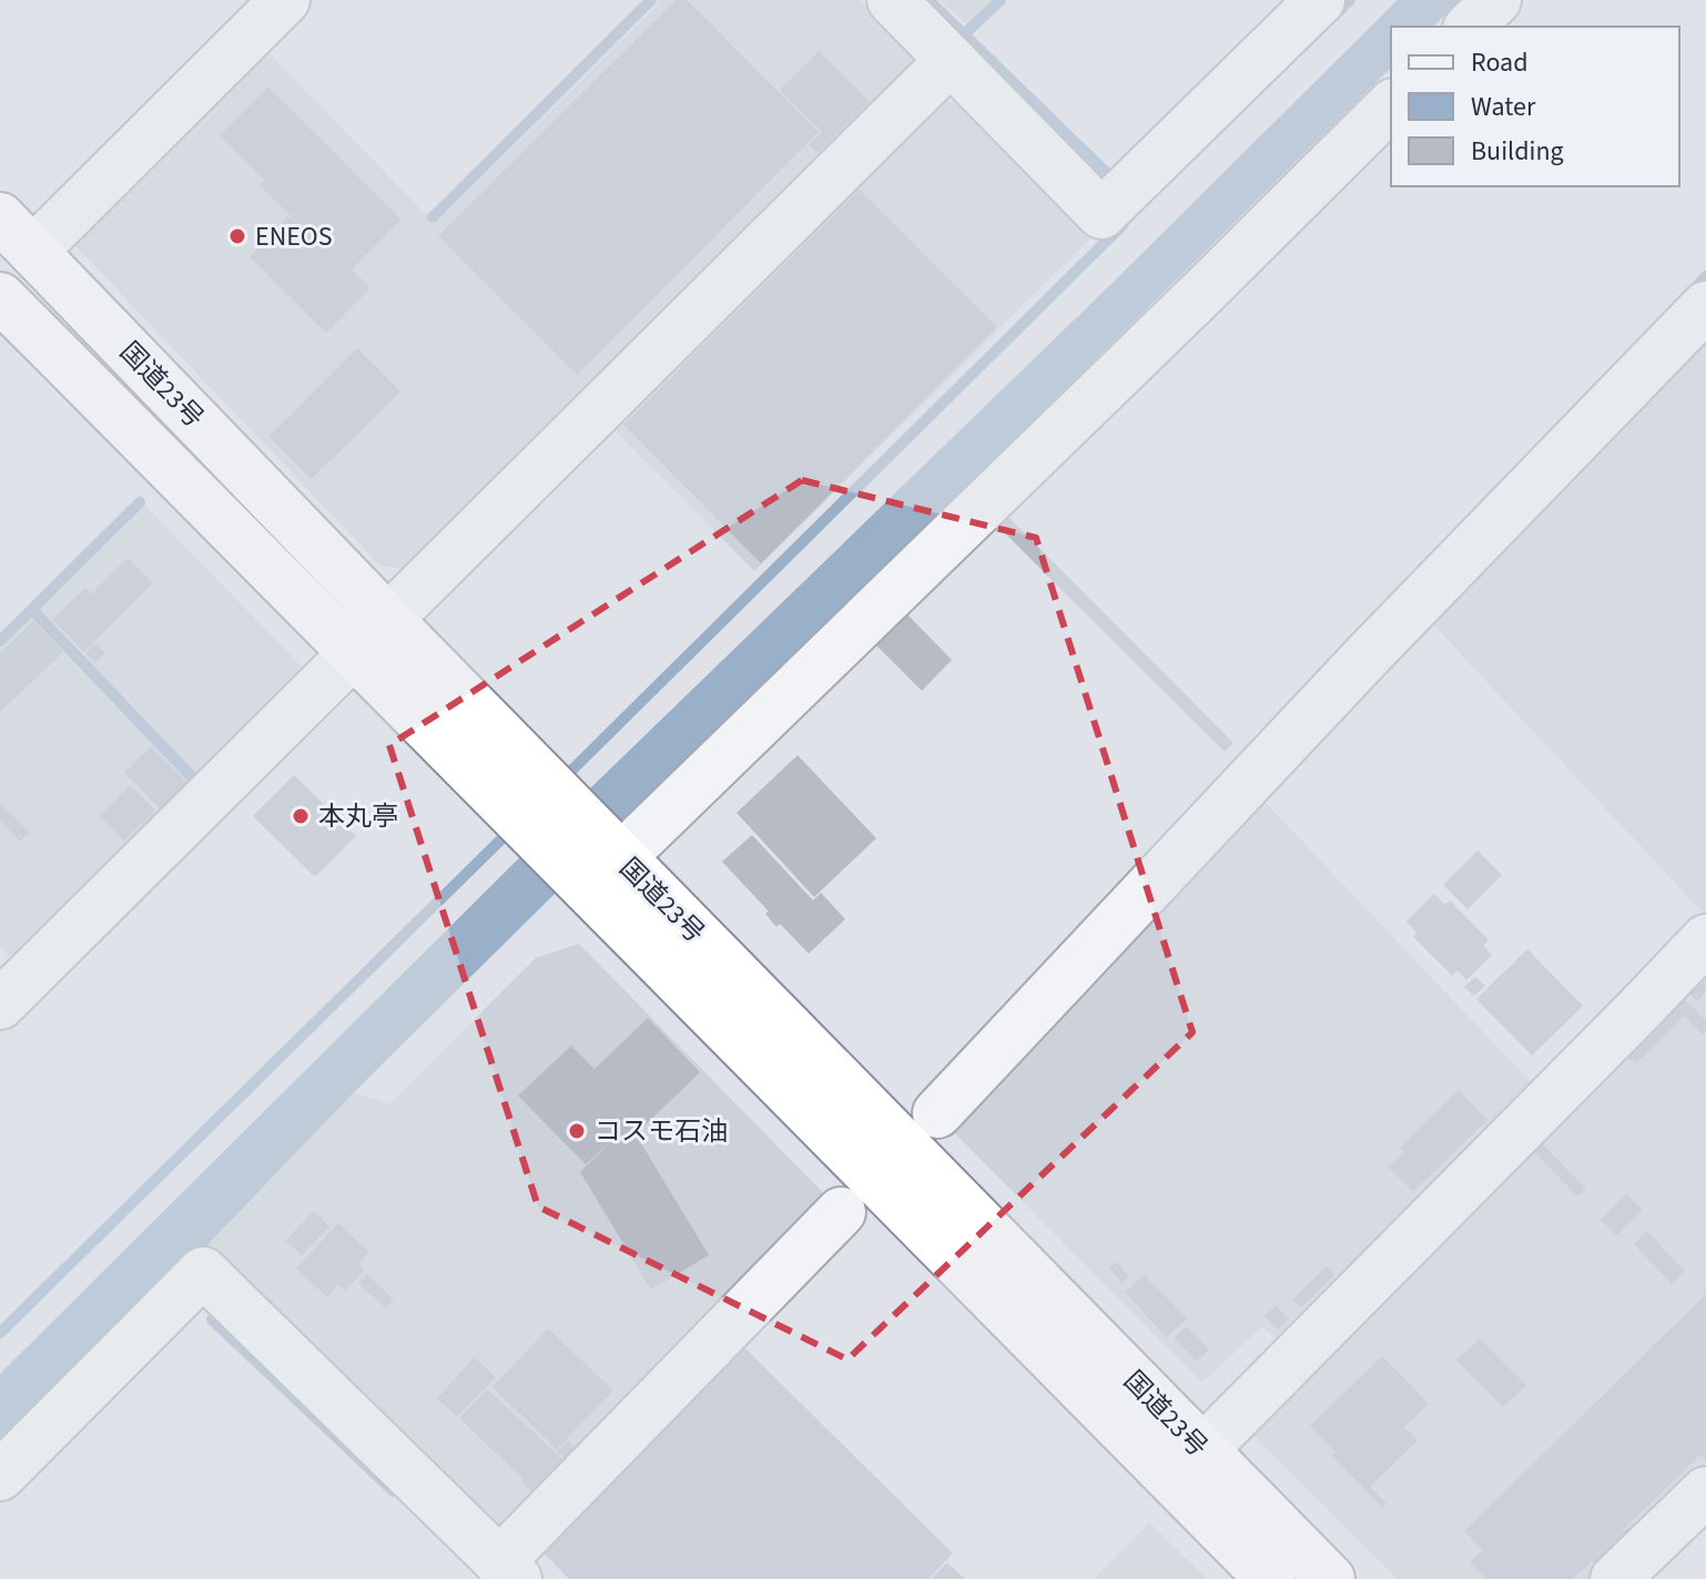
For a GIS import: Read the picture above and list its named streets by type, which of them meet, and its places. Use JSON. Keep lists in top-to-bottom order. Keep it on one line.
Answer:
{"streets":{"highway":["国道23号"]},"places":["ENEOS","本丸亭","コスモ石油"],"legend":["Road","Water","Building"]}
